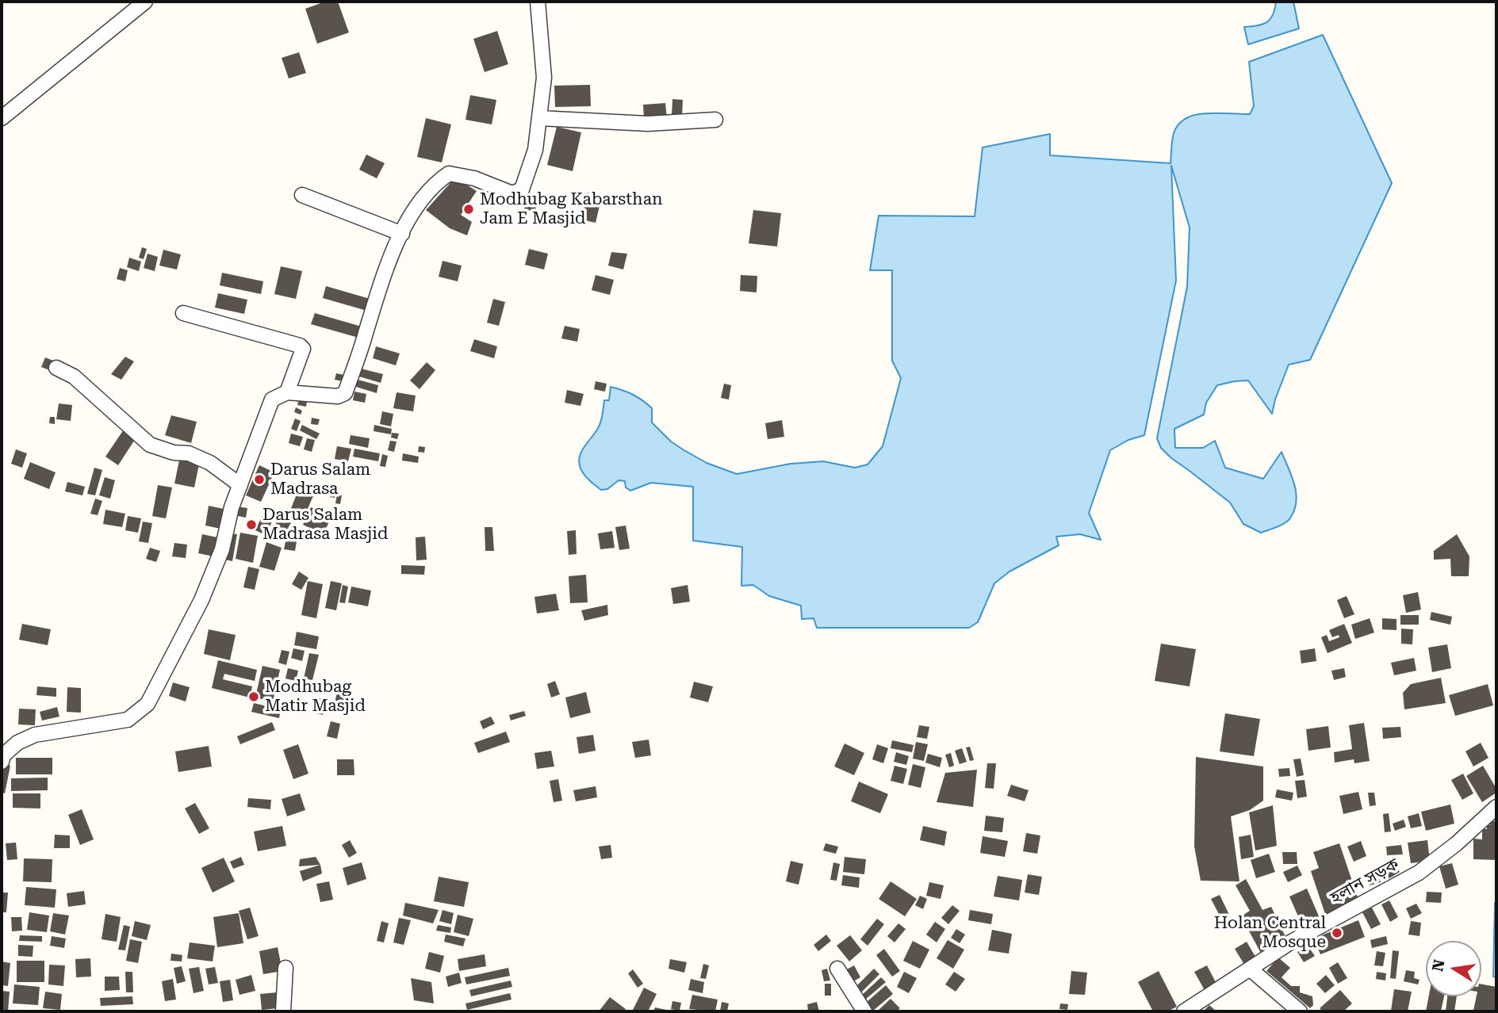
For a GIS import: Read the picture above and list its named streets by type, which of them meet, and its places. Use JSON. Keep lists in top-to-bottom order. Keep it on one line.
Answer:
{"streets":{"street":["হলান সড়ক"]},"places":["Modhubag Kabarsthan Jam E Masjid","Darus Salam Madrasa","Darus Salam Madrasa Masjid","Modhubag Matir Masjid","Holan Central Mosque"],"north":"left"}
